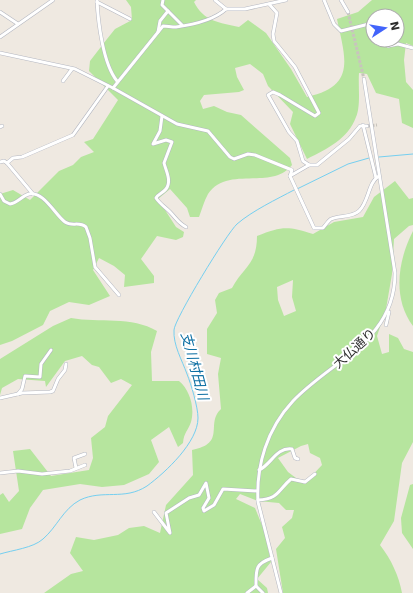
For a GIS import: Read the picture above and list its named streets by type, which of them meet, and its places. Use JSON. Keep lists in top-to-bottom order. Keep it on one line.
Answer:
{"streets":{"street":["大仏通り"]},"water":["支川村田川"],"north":"right"}
